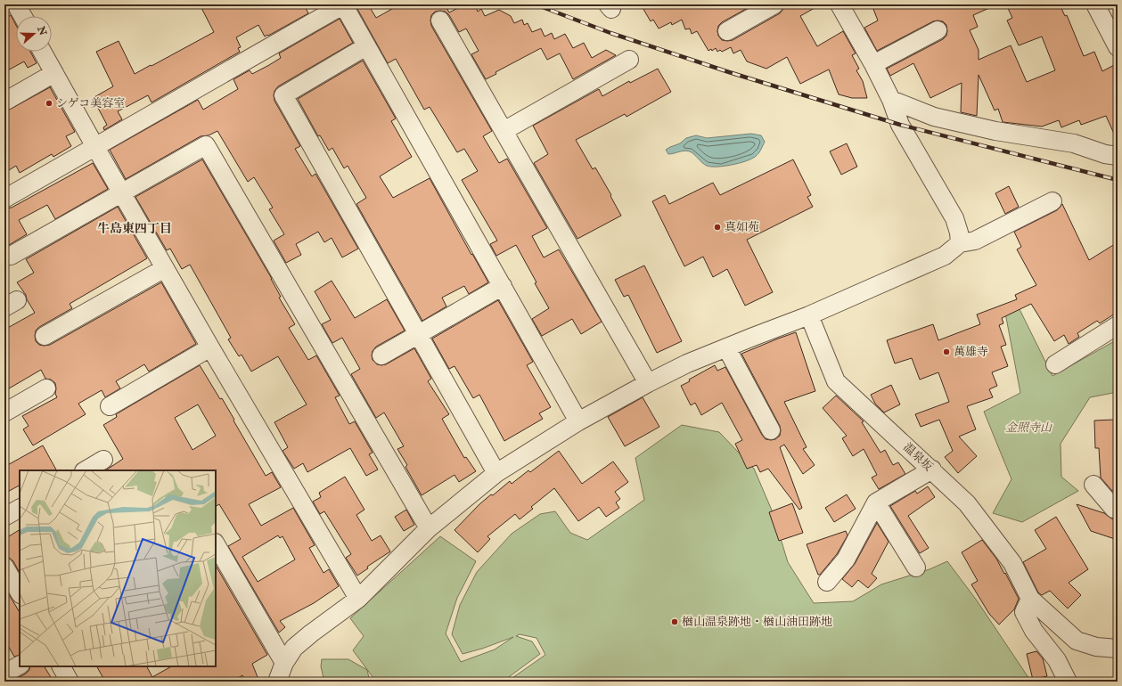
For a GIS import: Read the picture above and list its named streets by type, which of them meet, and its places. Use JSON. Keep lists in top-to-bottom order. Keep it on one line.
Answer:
{"streets":{"street":["温泉坂"]},"districts":["牛島東四丁目"],"parks":["金照寺山"],"places":["シゲコ美容室","真如苑","萬雄寺","楢山温泉跡地・楢山油田跡地"],"north":"right"}
